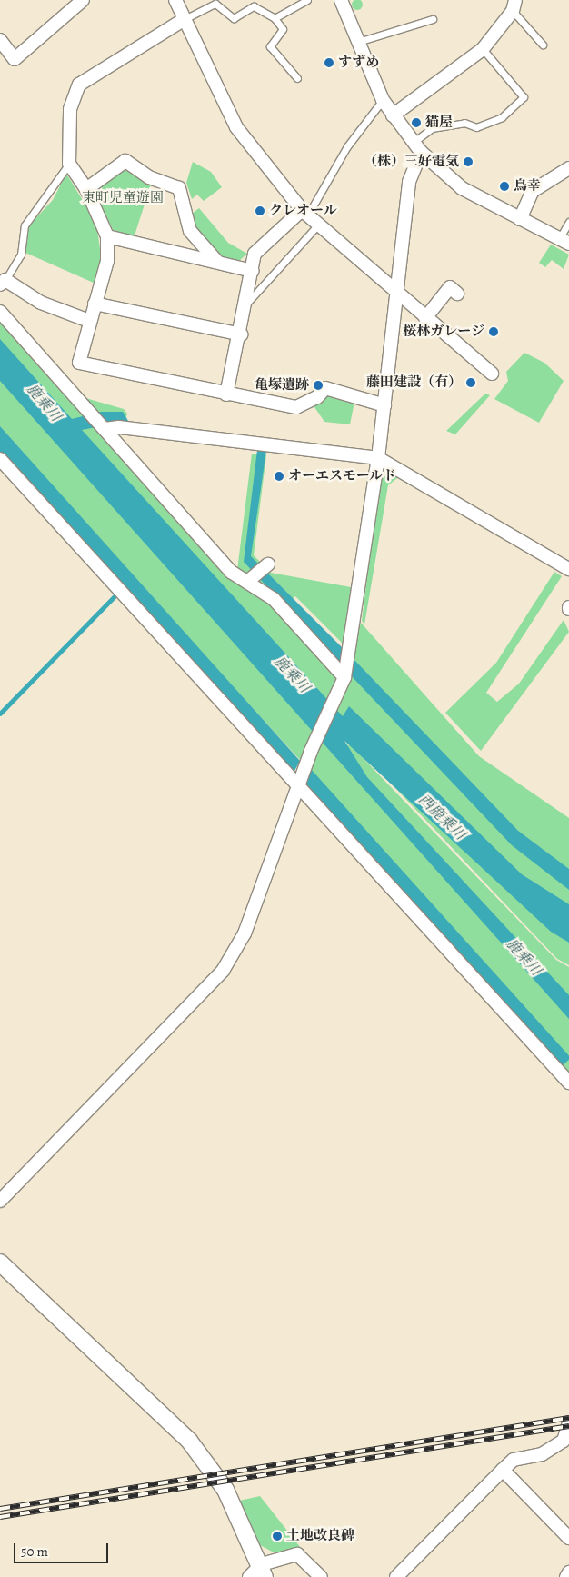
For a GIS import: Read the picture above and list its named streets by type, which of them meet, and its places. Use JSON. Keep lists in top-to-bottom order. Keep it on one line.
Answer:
{"water":["鹿乗川","西鹿乗川"],"parks":["東町児童遊園"],"places":["すずめ","猫屋","（株）三好電気","鳥幸","クレオール","桜林ガレージ","藤田建設（有）","亀塚遺跡","オーエスモールド","土地改良碑"],"scale_bar":"50 m"}
